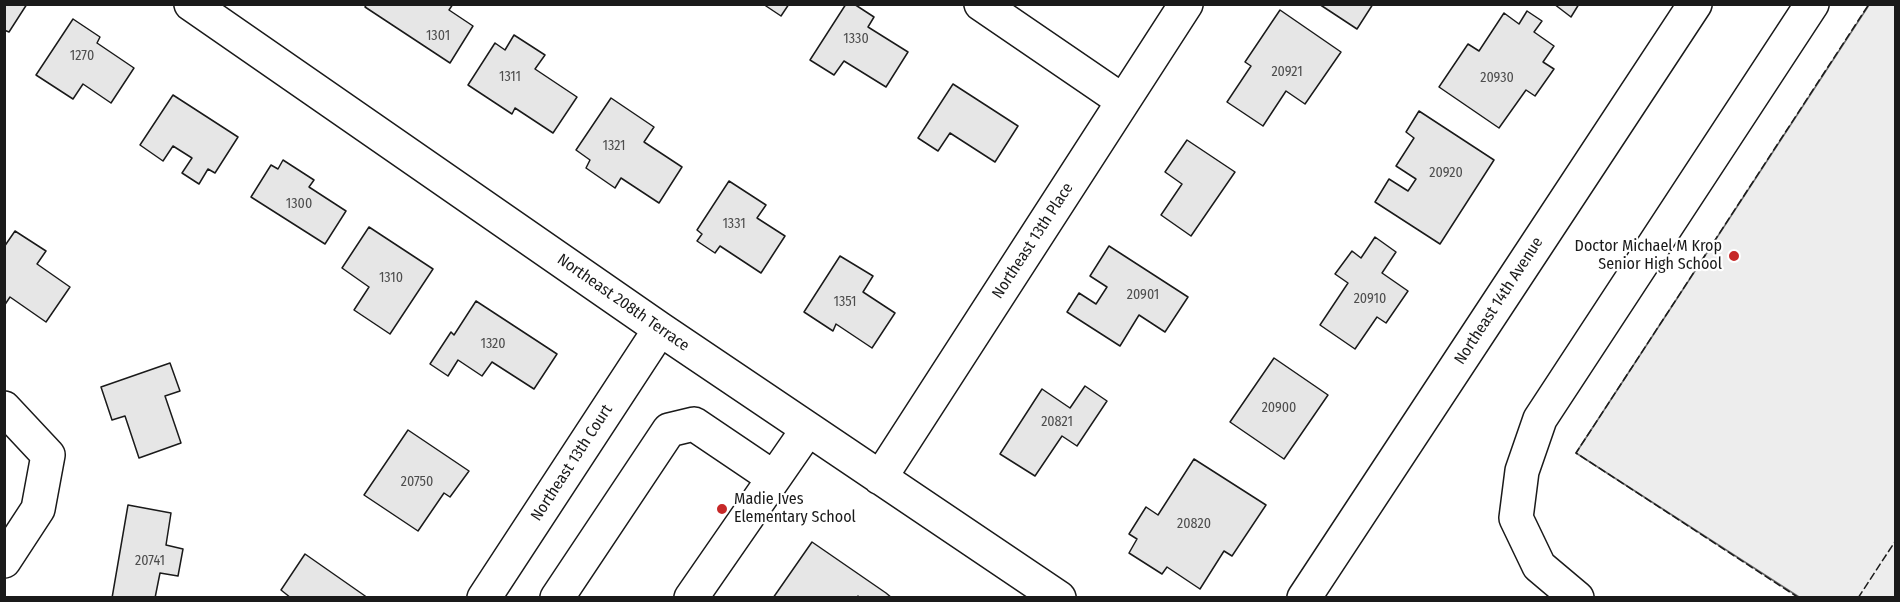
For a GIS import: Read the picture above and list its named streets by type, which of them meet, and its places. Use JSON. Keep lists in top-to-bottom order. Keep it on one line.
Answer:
{"streets":{"street":["Northeast 13th Place","Northeast 14th Avenue","Northeast 208th Terrace","Northeast 13th Court"]},"crossings":[["Northeast 13th Place","Northeast 208th Terrace"],["Northeast 208th Terrace","Northeast 13th Court"]],"places":["Doctor Michael M Krop Senior High School","Madie Ives Elementary School"],"house_numbers":["1301","1330","1270","20921","1311","20930","1321","20920","1300","1331","1310","20901","20910","1351","1320","20900","20821","20750","20820","20741"]}
